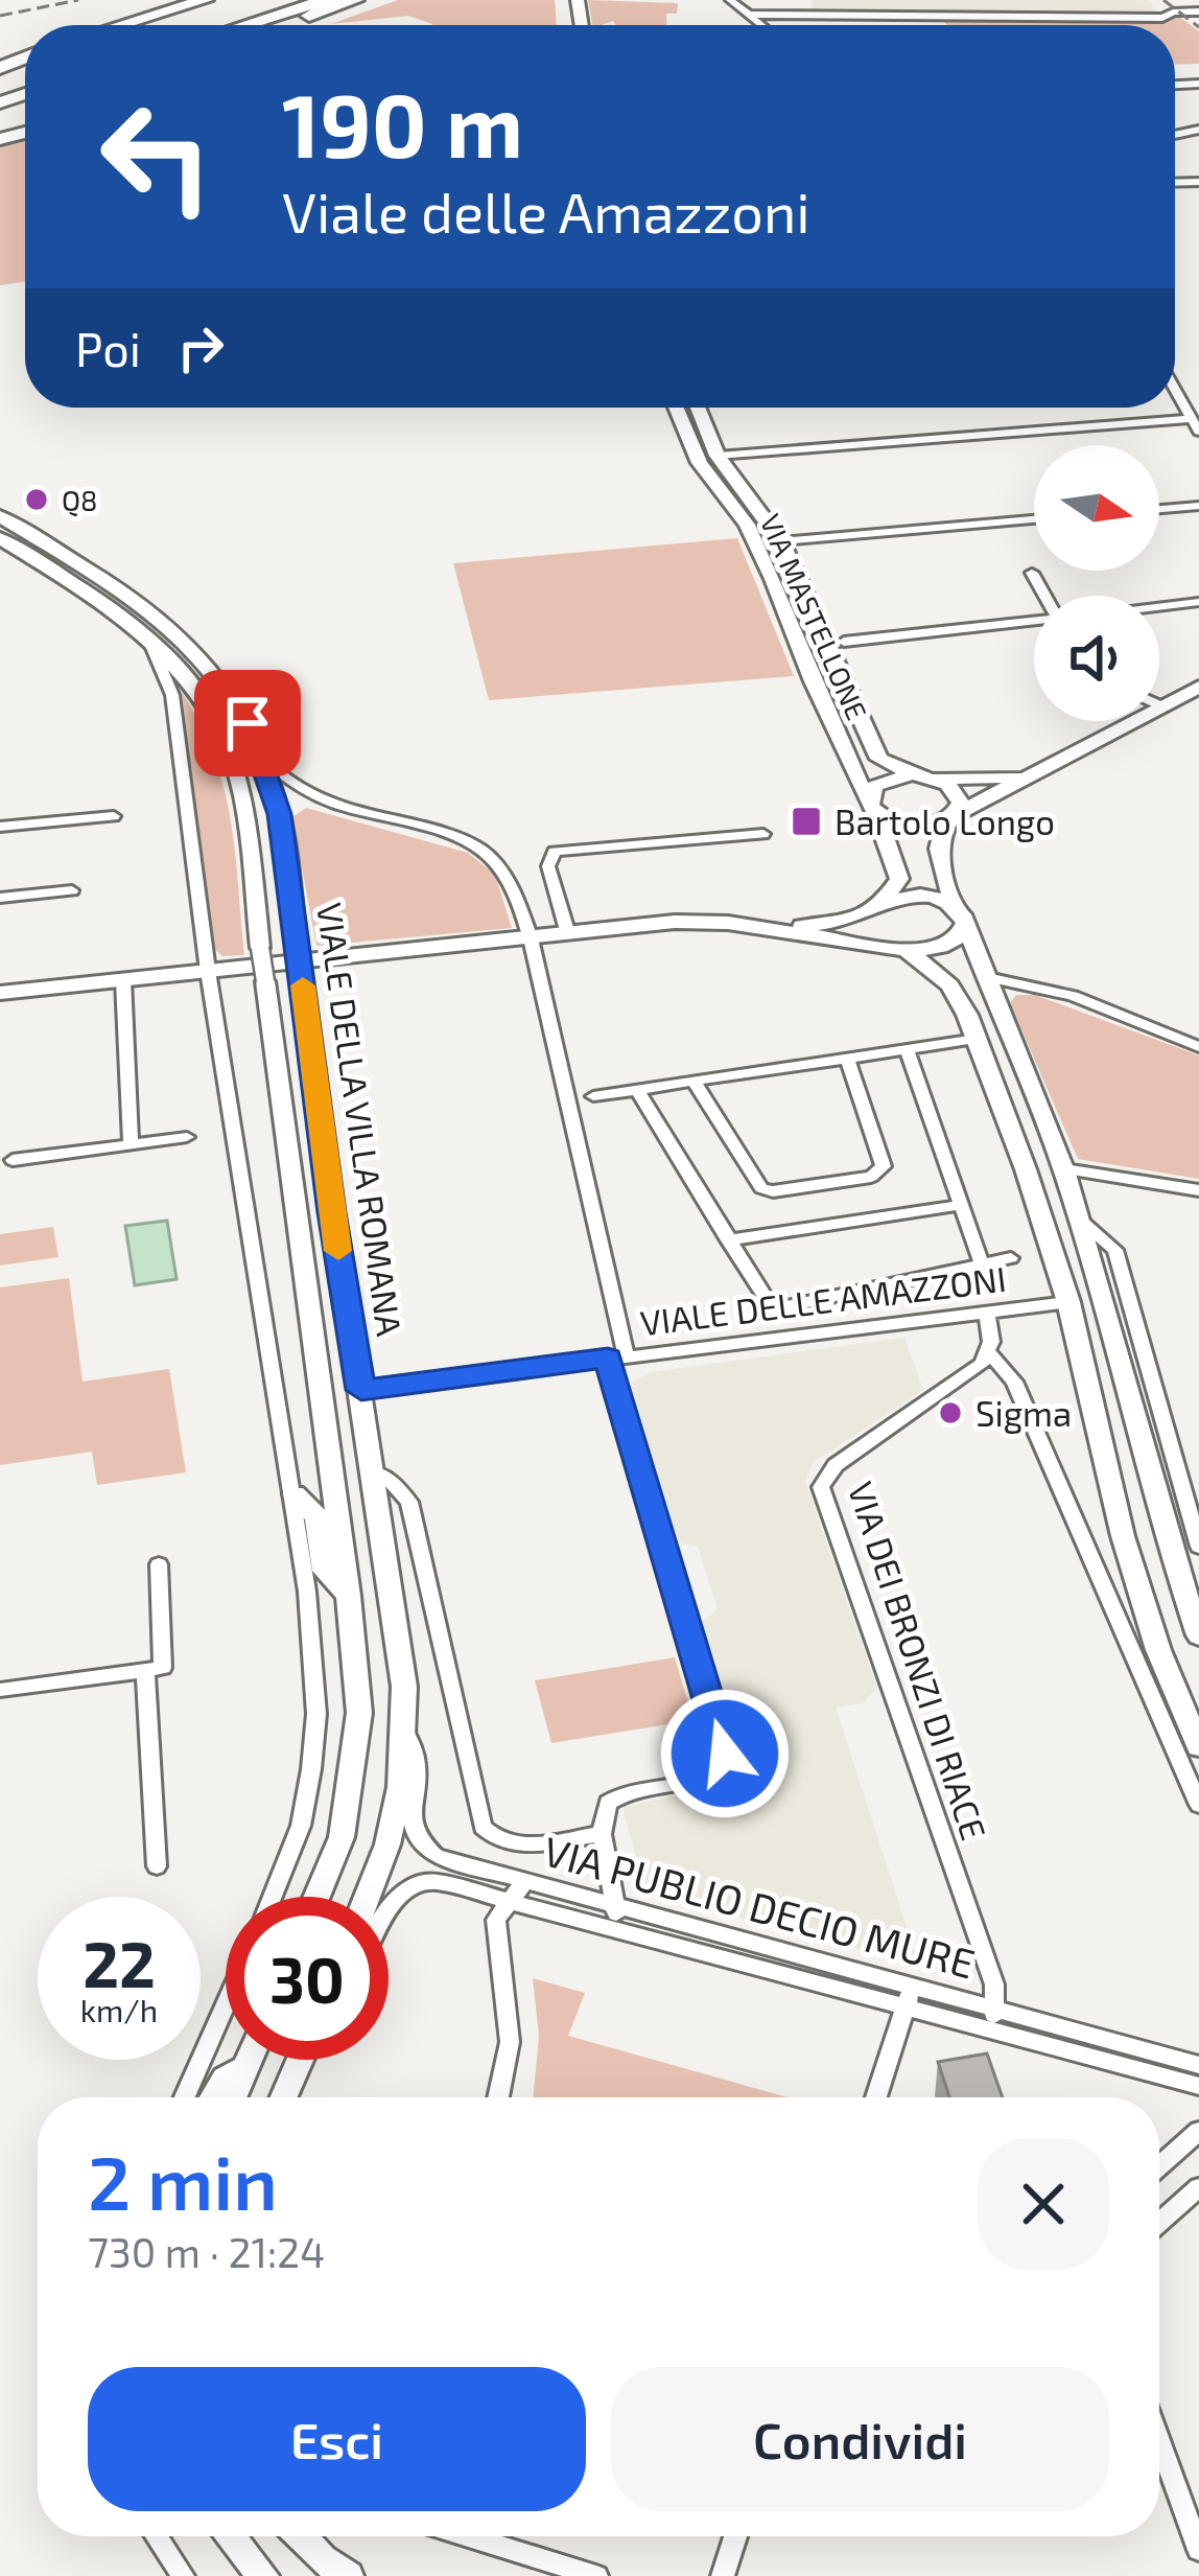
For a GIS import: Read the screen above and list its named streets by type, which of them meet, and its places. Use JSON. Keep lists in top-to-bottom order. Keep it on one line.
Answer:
{"streets":{"street":["VIA MASTELLONE","VIALE DELLA VILLA ROMANA","VIALE DELLE AMAZZONI","VIA DEI BRONZI DI RIACE","VIA PUBLIO DECIO MURE"]},"crossings":[["VIALE DELLA VILLA ROMANA","VIALE DELLE AMAZZONI"],["VIALE DELLA VILLA ROMANA","VIA PUBLIO DECIO MURE"],["VIA DEI BRONZI DI RIACE","VIA PUBLIO DECIO MURE"]],"places":{"other":["Q8","Sigma"],"transit":["Bartolo Longo"]},"north":"right","page":{"turn":["190 m","Viale delle Amazzoni"],"then":"Poi","speed":"22 km/h","limit":"30","heading":["2 min","730 m · 21:24"],"buttons":["Esci","Condividi"]}}
